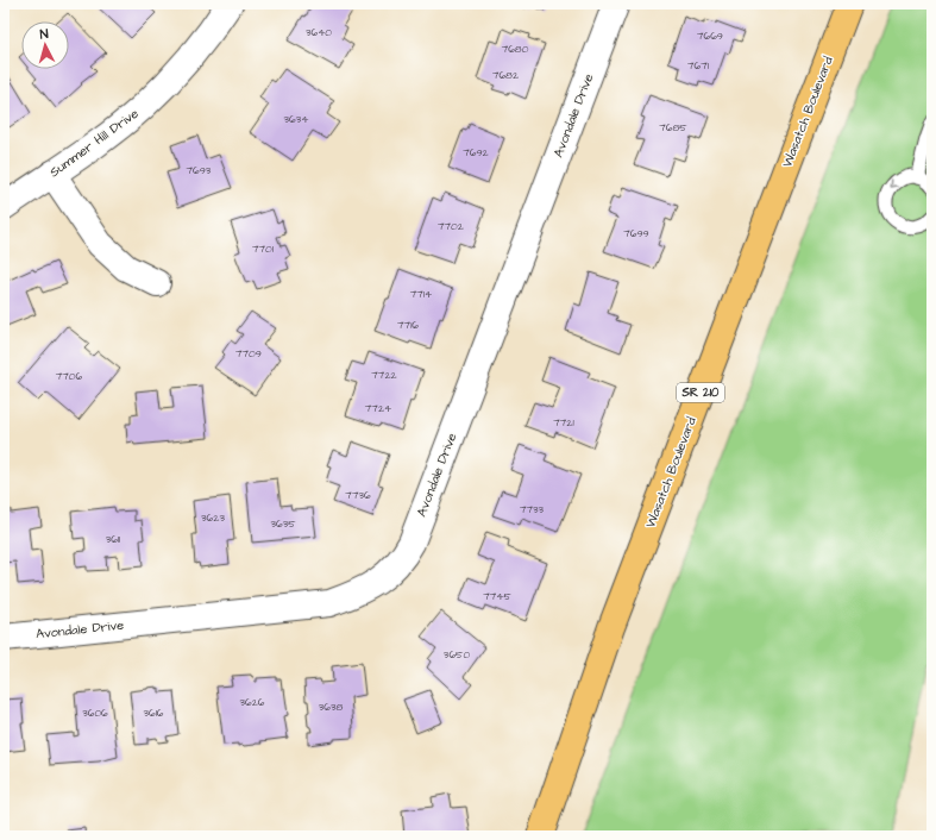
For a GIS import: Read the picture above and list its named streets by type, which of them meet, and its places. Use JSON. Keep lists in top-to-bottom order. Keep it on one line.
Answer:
{"streets":{"main road":["Wasatch Boulevard","SR 210"],"street":["Avondale Drive","Summer Hill Drive"]},"house_numbers":["3640","7669","7680","7671","7682","3634","7685","7692","7693","7702","7699","7701","7714","7716","7709","7722","7706","7724","7721","7736","7733","3623","3635","3611","7745","3650","3626","3638","3606","3616"],"north":"top"}
